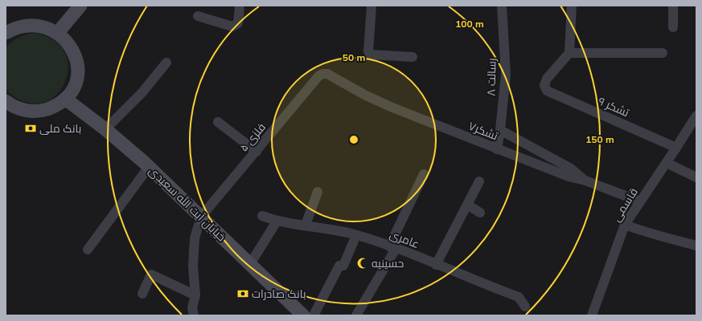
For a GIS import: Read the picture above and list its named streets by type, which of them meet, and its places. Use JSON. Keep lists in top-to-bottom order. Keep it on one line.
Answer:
{"streets":{"main road":["خیابان آیت الله سعیدی"],"street":["رسالت ۸","تشکر ۹","تشکر۷","فلزی ۵","قاسمی","عامری"]},"crossings":[["رسالت ۸","تشکر۷"],["تشکر ۹","قاسمی"],["تشکر۷","فلزی ۵"],["تشکر۷","قاسمی"],["فلزی ۵","خیابان آیت الله سعیدی"]],"places":{"bank":["بانک ملی","بانک صادرات"],"mosque":["حسینیه"]},"rings":["100 m","50 m","150 m"]}
